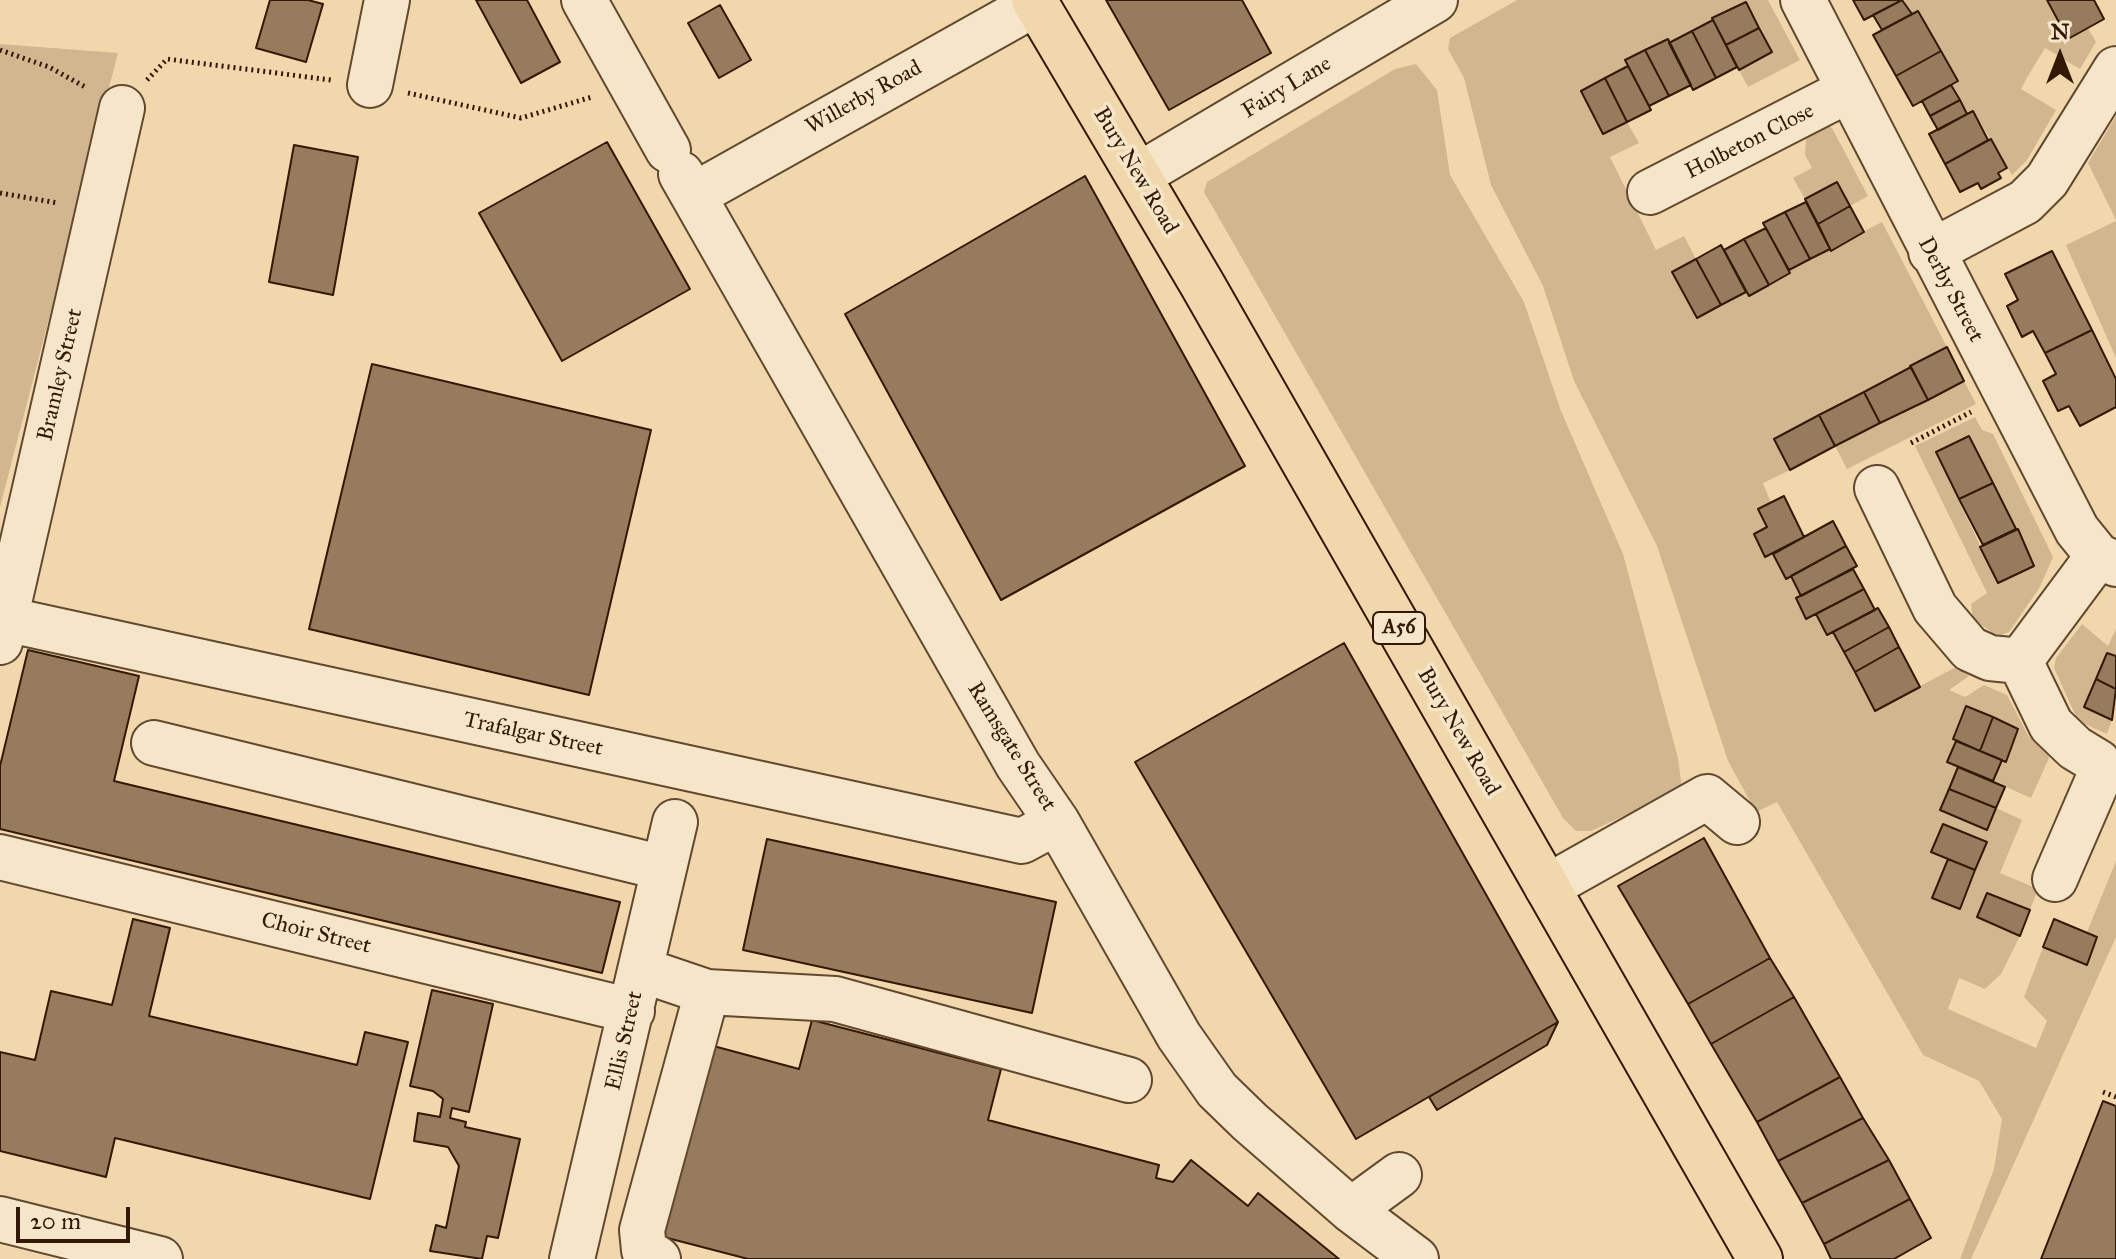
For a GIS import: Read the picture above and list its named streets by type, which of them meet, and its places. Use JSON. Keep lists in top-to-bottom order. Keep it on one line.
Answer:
{"streets":{"highway":["Bury New Road","A56"],"street":["Fairy Lane","Willerby Road","Holbeton Close","Derby Street","Bramley Street","Trafalgar Street","Ramsgate Street","Choir Street","Ellis Street"]},"crossings":[["Fairy Lane","Bury New Road"],["Willerby Road","Bury New Road"],["Willerby Road","Ramsgate Street"],["Holbeton Close","Derby Street"],["Bramley Street","Trafalgar Street"],["Trafalgar Street","Ramsgate Street"],["Choir Street","Ellis Street"]],"scale_bar":"20 m","north":"top"}
